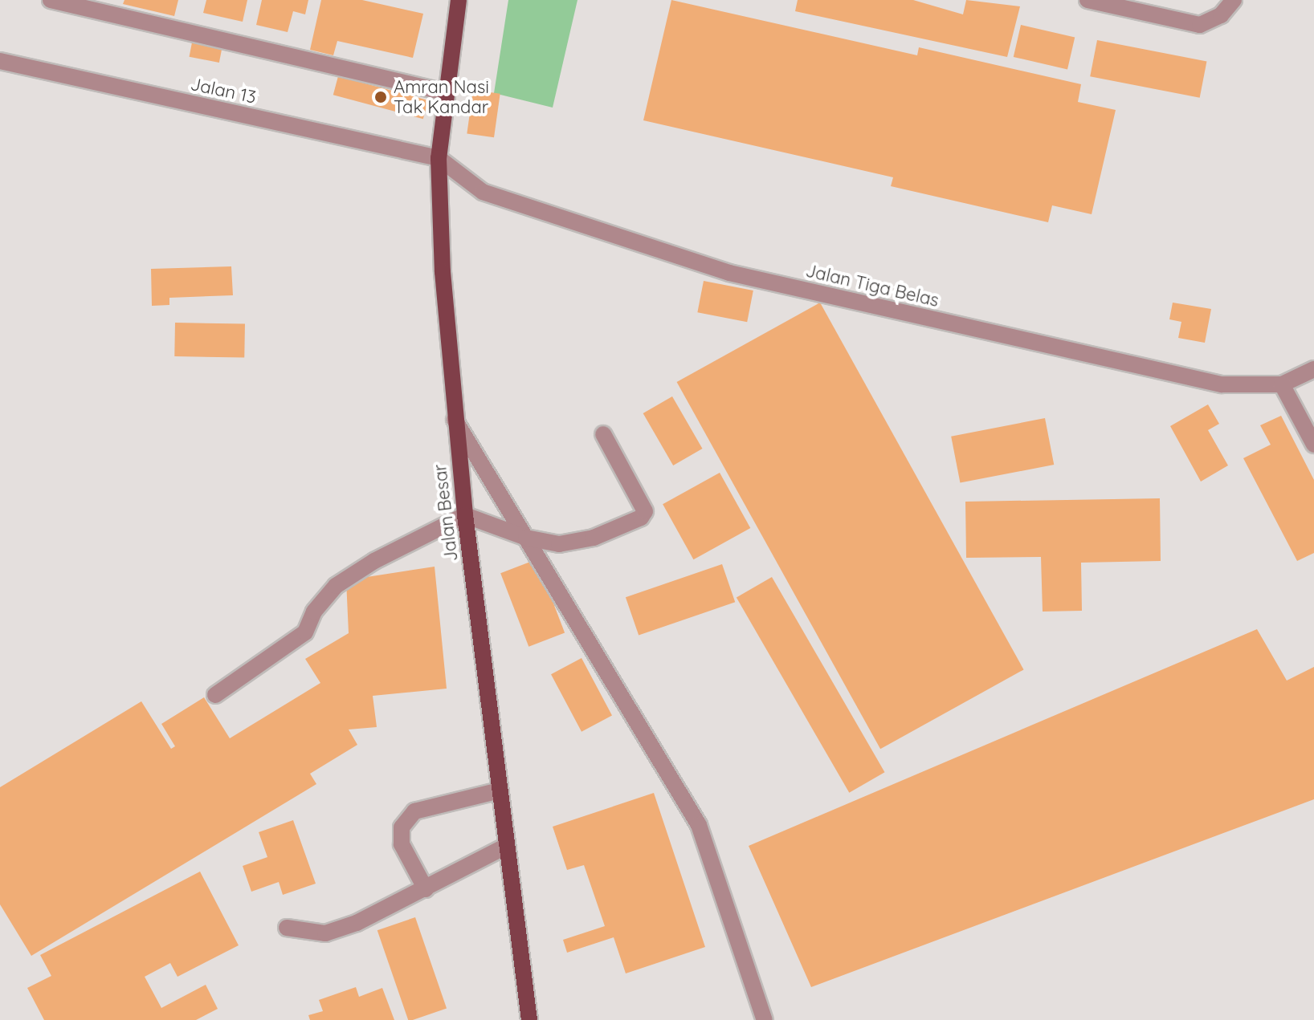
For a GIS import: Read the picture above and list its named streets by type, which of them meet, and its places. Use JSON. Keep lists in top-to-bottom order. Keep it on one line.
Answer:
{"streets":{"main road":["Jalan Besar"],"street":["Jalan 13","Jalan Tiga Belas"]},"crossings":[["Jalan 13","Jalan Tiga Belas"],["Jalan 13","Jalan Besar"],["Jalan Tiga Belas","Jalan Besar"]],"places":["Amran Nasi Tak Kandar"]}
